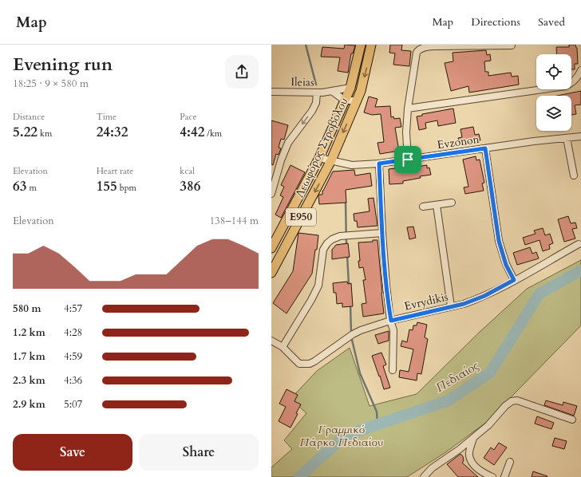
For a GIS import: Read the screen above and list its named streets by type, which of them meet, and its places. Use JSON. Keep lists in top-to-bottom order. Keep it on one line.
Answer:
{"streets":{"main road":["Λεωφόρος Στροβόλου","E950"],"street":["Ileias","Evzonon","Evrydikis"]},"crossings":[["Ileias","Λεωφόρος Στροβόλου"],["Evzonon","Λεωφόρος Στροβόλου"]],"water":["Πεδιαίος"],"parks":["Γραμμικό Πάρκο Πεδιαίου"],"page":{"header":"Map","nav":["Map","Directions","Saved"],"heading":["Evening run","18:25 · 9 × 580 m"],"stats":[["Distance","5.22 km"],["Time","24:32"],["Pace","4:42 /km"],["Elevation","63 m"],["Heart rate","155 bpm"],["kcal","386"]],"chart":["Elevation","138–144 m"],"list":[{"name":"580 m","note":"4:57"},{"name":"1.2 km","note":"4:28"},{"name":"1.7 km","note":"4:59"},{"name":"2.3 km","note":"4:36"},{"name":"2.9 km","note":"5:07"}],"buttons":["Save","Share"]}}
